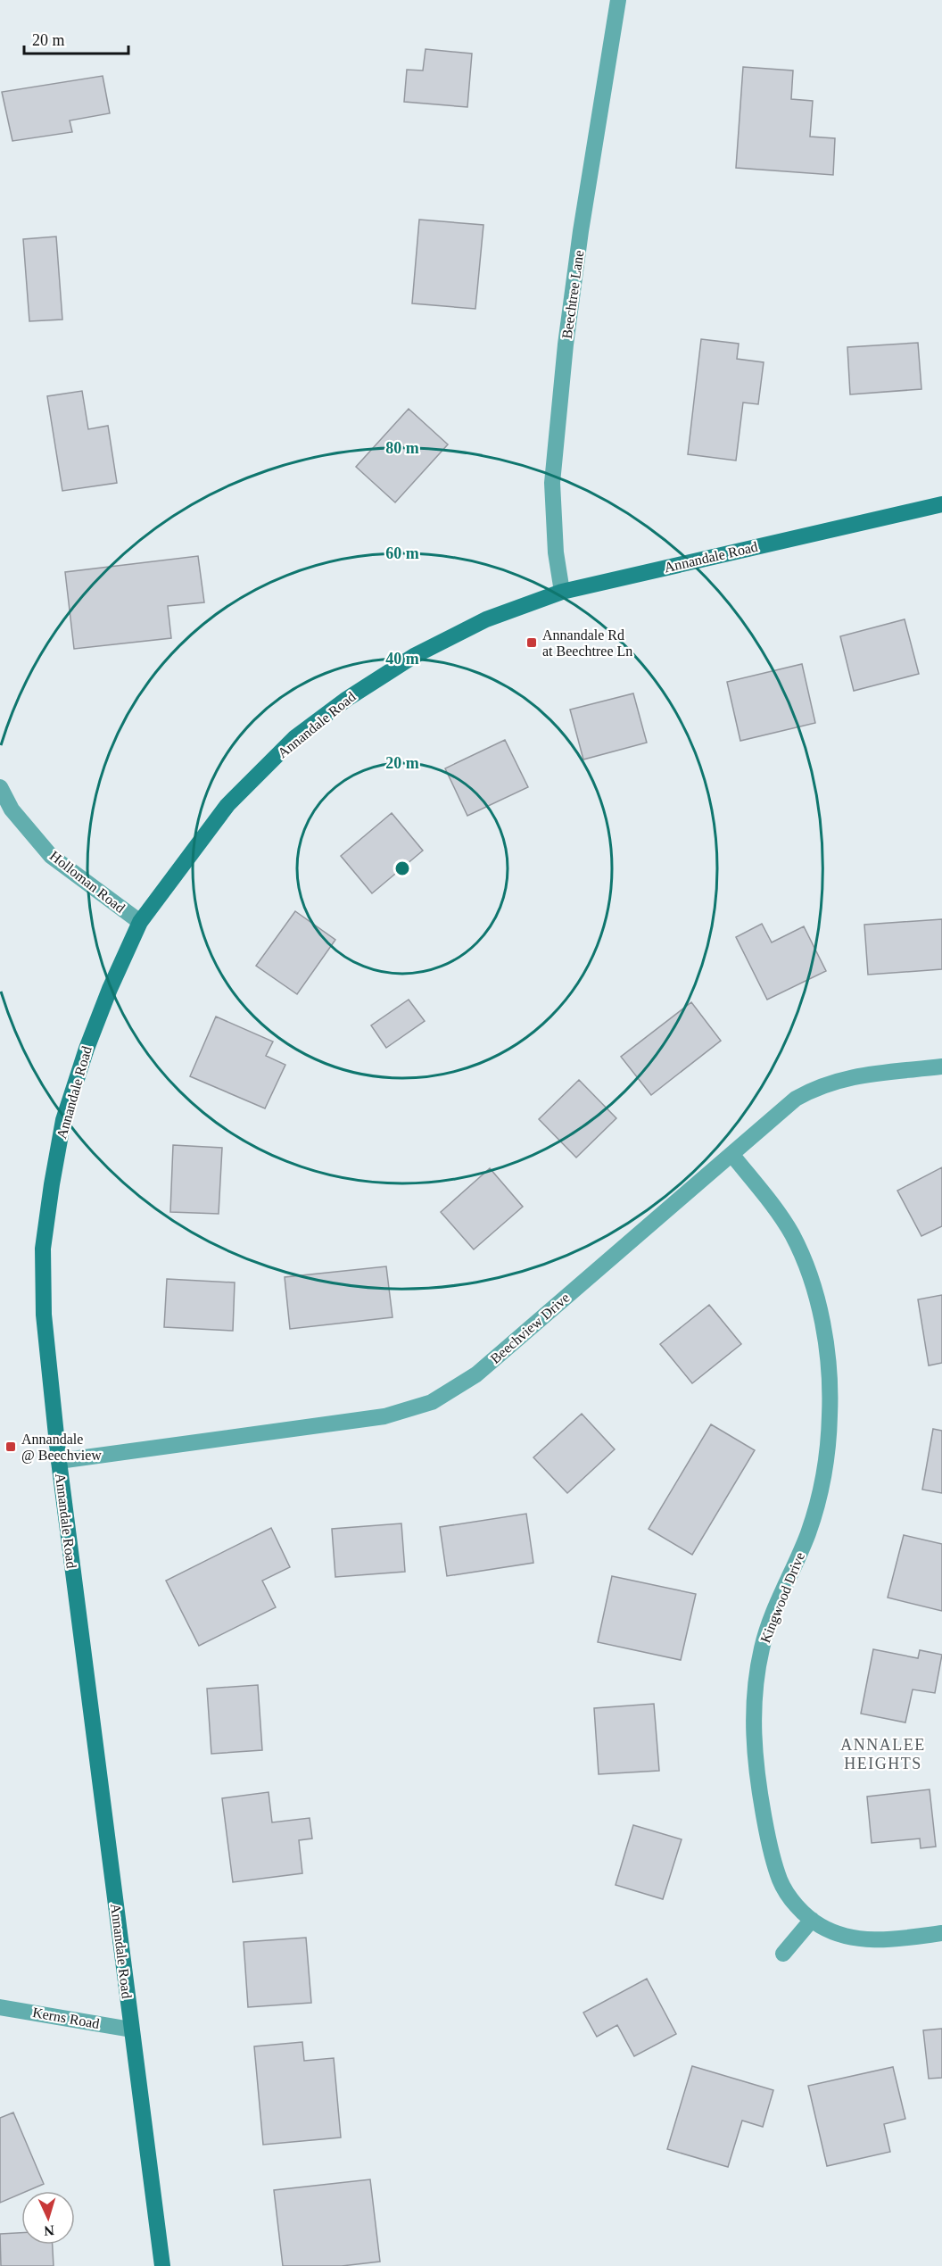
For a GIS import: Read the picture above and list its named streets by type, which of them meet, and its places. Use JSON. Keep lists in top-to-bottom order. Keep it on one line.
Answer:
{"streets":{"main road":["Annandale Road"],"street":["Beechtree Lane","Holloman Road","Beechview Drive","Kingwood Drive","Kerns Road"]},"crossings":[["Beechtree Lane","Annandale Road"],["Annandale Road","Holloman Road"],["Annandale Road","Beechview Drive"],["Annandale Road","Kerns Road"],["Beechview Drive","Kingwood Drive"]],"districts":["ANNALEE HEIGHTS"],"places":{"transit":["Annandale Rd at Beechtree Ln","Annandale @ Beechview"]},"scale_bar":"20 m","north":"bottom","rings":["80 m","60 m","40 m","20 m"]}
